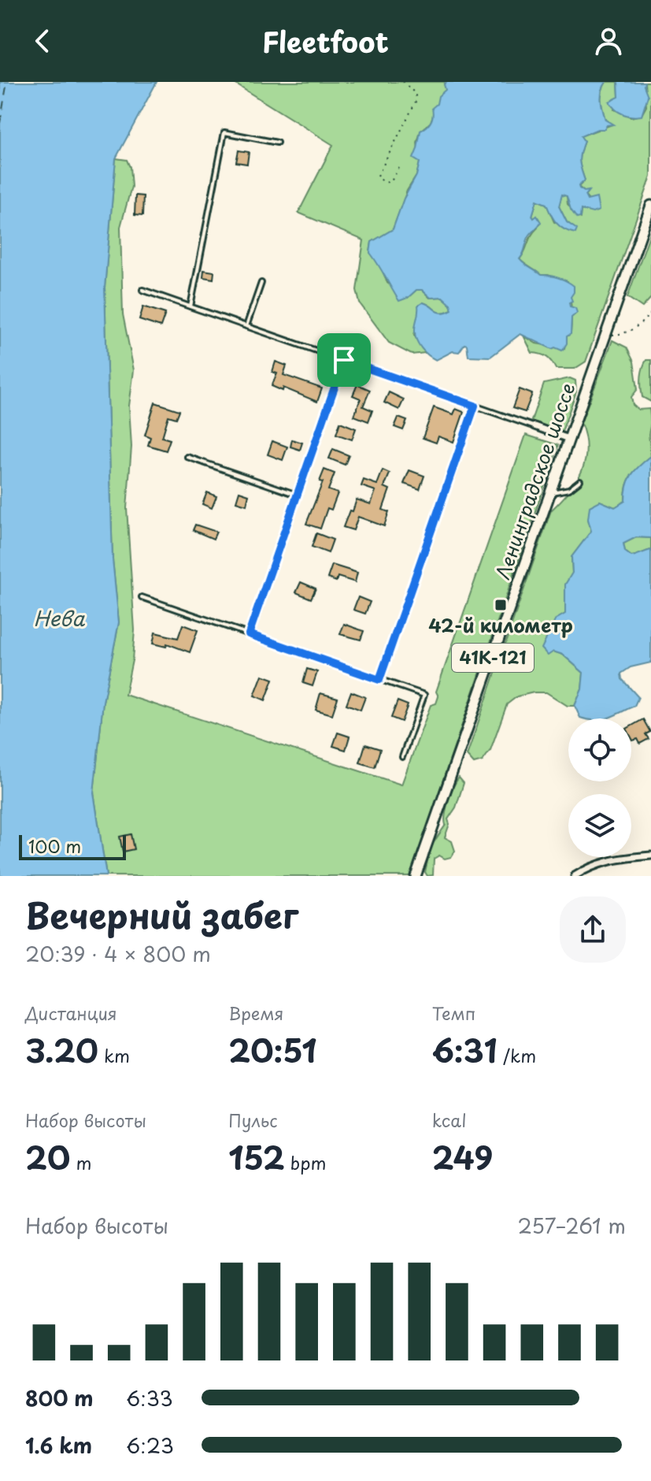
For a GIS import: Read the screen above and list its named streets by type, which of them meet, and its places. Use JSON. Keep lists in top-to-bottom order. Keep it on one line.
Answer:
{"streets":{"main road":["Ленинградское шоссе","41К-121"]},"water":["Нева"],"places":{"transit":["42-й километр"]},"scale_bar":"100 m","page":{"header":"Fleetfoot","scale":"100 m","heading":["Вечерний забег","20:39 · 4 × 800 m"],"stats":[["Дистанция","3.20 km"],["Время","20:51"],["Темп","6:31 /km"],["Набор высоты","20 m"],["Пульс","152 bpm"],["kcal","249"]],"chart":["Набор высоты","257–261 m"],"list":[{"name":"800 m","note":"6:33"},{"name":"1.6 km","note":"6:23"}]}}
